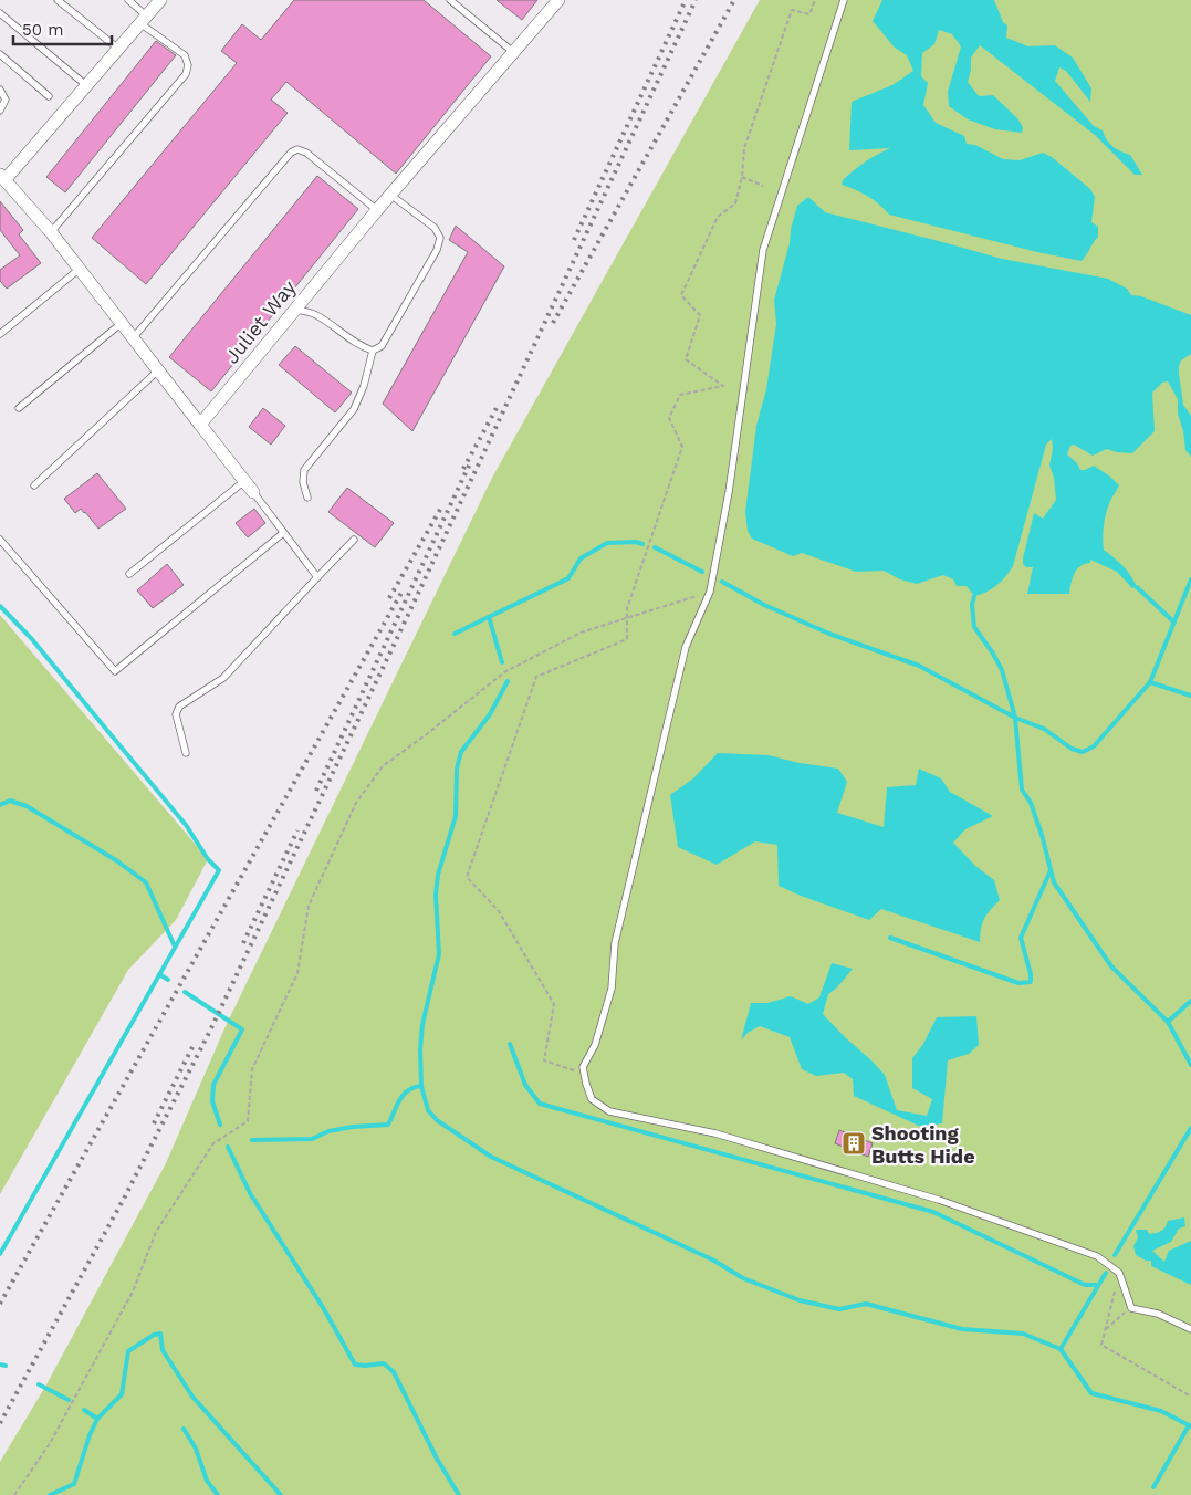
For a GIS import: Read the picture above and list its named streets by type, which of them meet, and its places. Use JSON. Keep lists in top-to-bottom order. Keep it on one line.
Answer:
{"streets":{"street":["Juliet Way"]},"places":{"building":["Shooting Butts Hide"]},"scale_bar":"50 m"}
